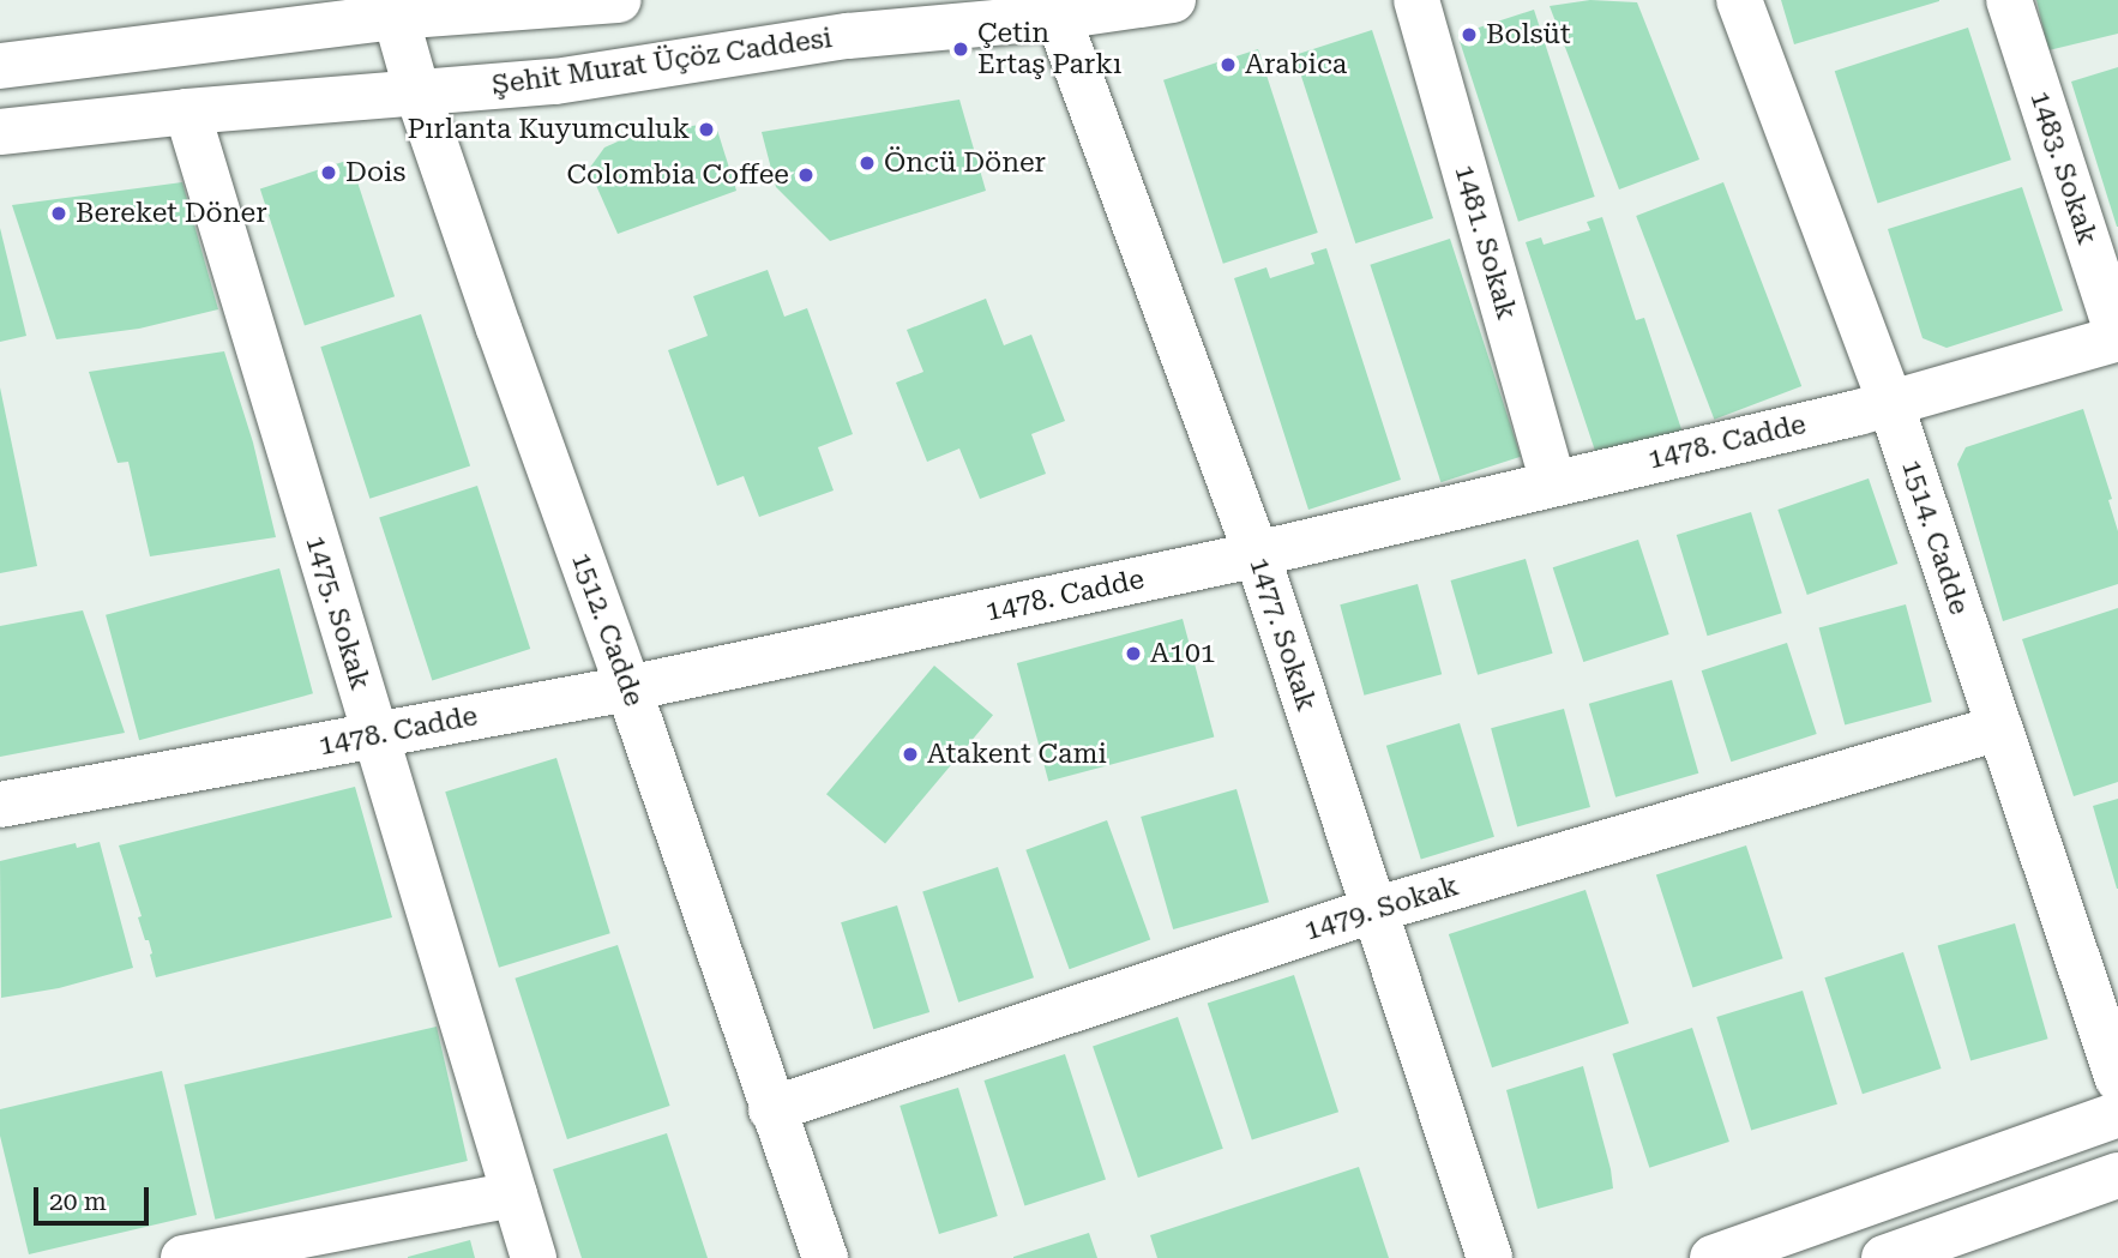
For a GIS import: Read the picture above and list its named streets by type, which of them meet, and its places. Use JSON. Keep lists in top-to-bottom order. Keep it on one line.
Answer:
{"streets":{"street":["Şehit Murat Üçöz Caddesi","1483. Sokak","1481. Sokak","1478. Cadde","1514. Cadde","1475. Sokak","1512. Cadde","1477. Sokak","1479. Sokak"]},"crossings":[["Şehit Murat Üçöz Caddesi","1475. Sokak"],["Şehit Murat Üçöz Caddesi","1512. Cadde"],["Şehit Murat Üçöz Caddesi","1477. Sokak"],["1483. Sokak","1478. Cadde"],["1481. Sokak","1478. Cadde"],["1478. Cadde","1514. Cadde"],["1478. Cadde","1475. Sokak"],["1478. Cadde","1512. Cadde"],["1478. Cadde","1477. Sokak"],["1514. Cadde","1479. Sokak"],["1512. Cadde","1479. Sokak"],["1477. Sokak","1479. Sokak"]],"places":["Bolsüt","Çetin Ertaş Parkı","Arabica","Pırlanta Kuyumculuk","Öncü Döner","Dois","Colombia Coffee","Bereket Döner","A101","Atakent Cami"],"scale_bar":"20 m"}
